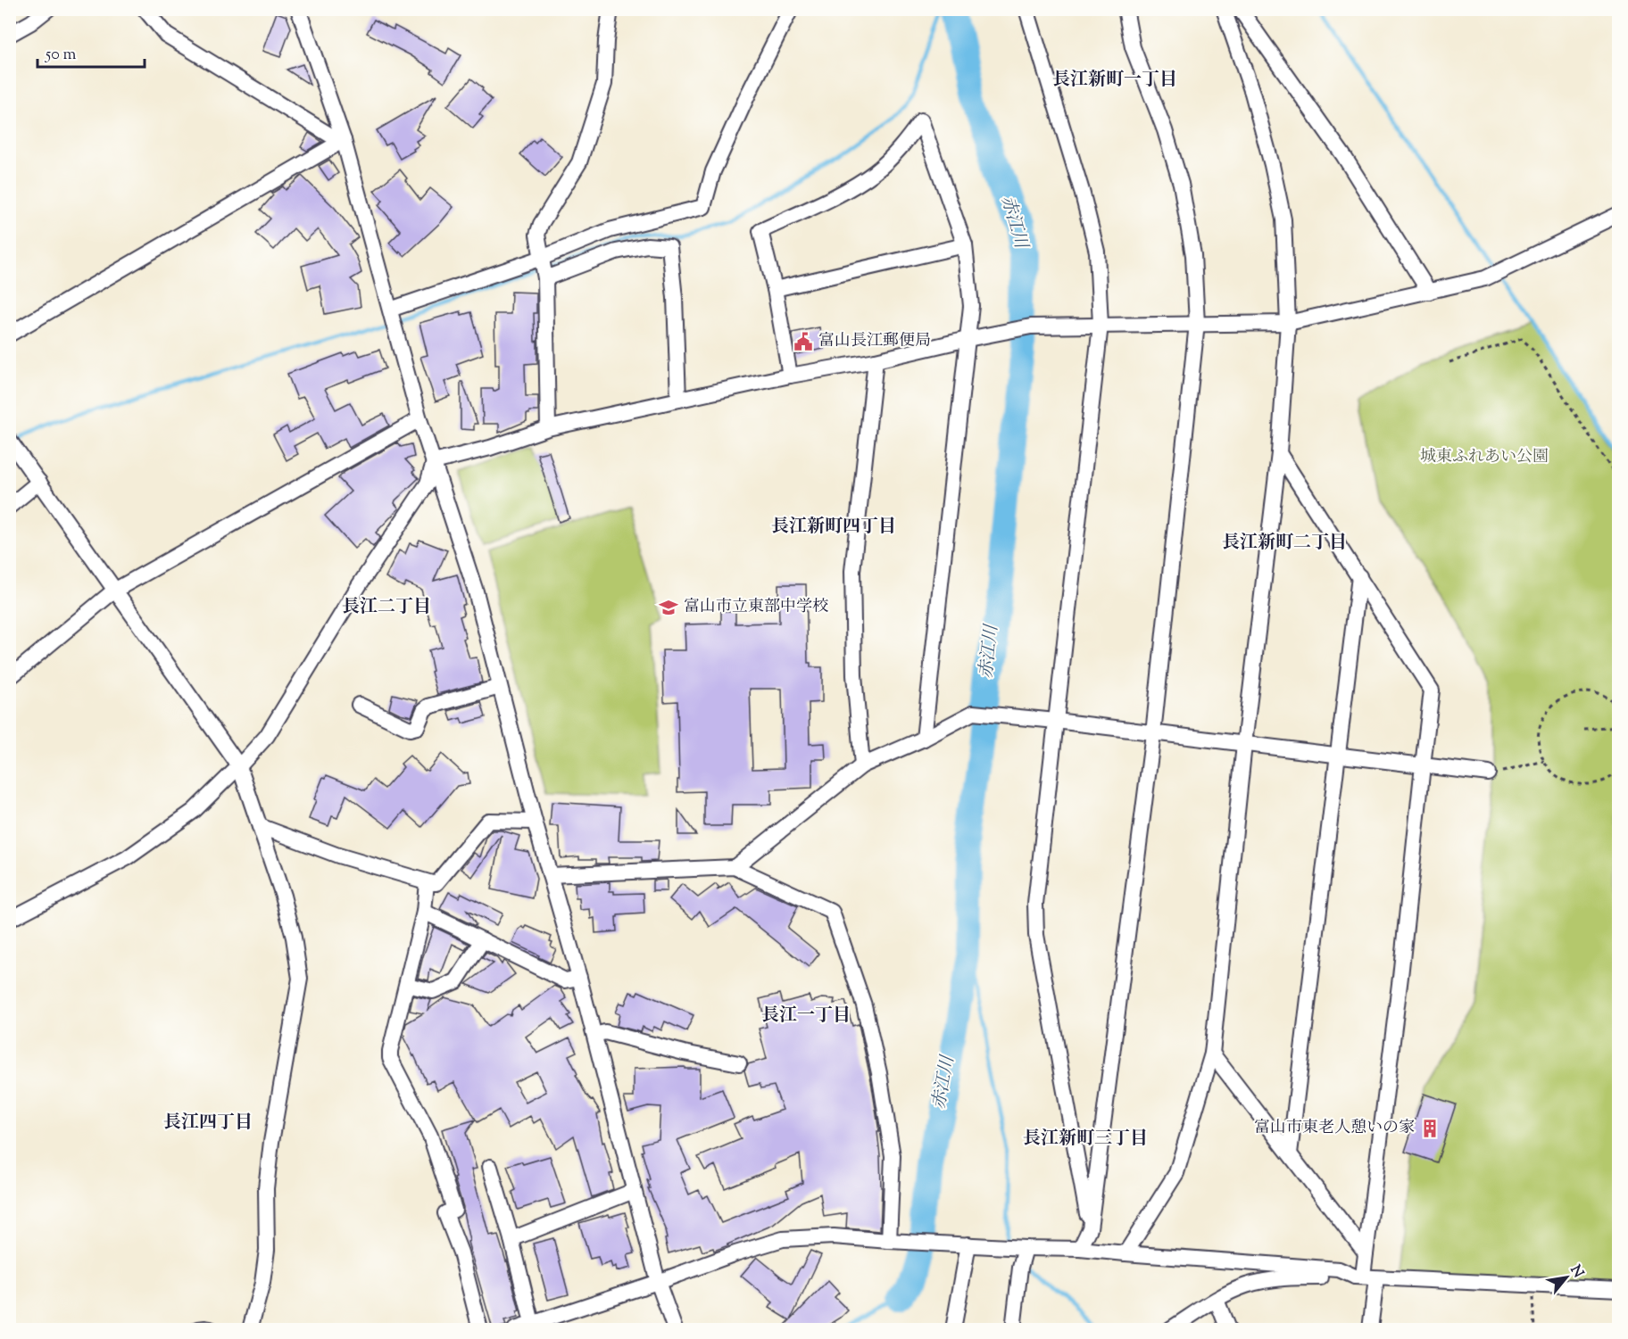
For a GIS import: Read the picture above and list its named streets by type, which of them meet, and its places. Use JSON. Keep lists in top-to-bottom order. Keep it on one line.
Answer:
{"districts":["長江新町一丁目","長江新町四丁目","長江新町二丁目","長江二丁目","長江一丁目","長江四丁目","長江新町三丁目"],"water":["赤江川"],"parks":["城東ふれあい公園"],"places":{"public building":["富山長江郵便局"],"school or university":["富山市立東部中学校"],"building":["富山市東老人憩いの家"]},"scale_bar":"50 m","north":"top right"}
